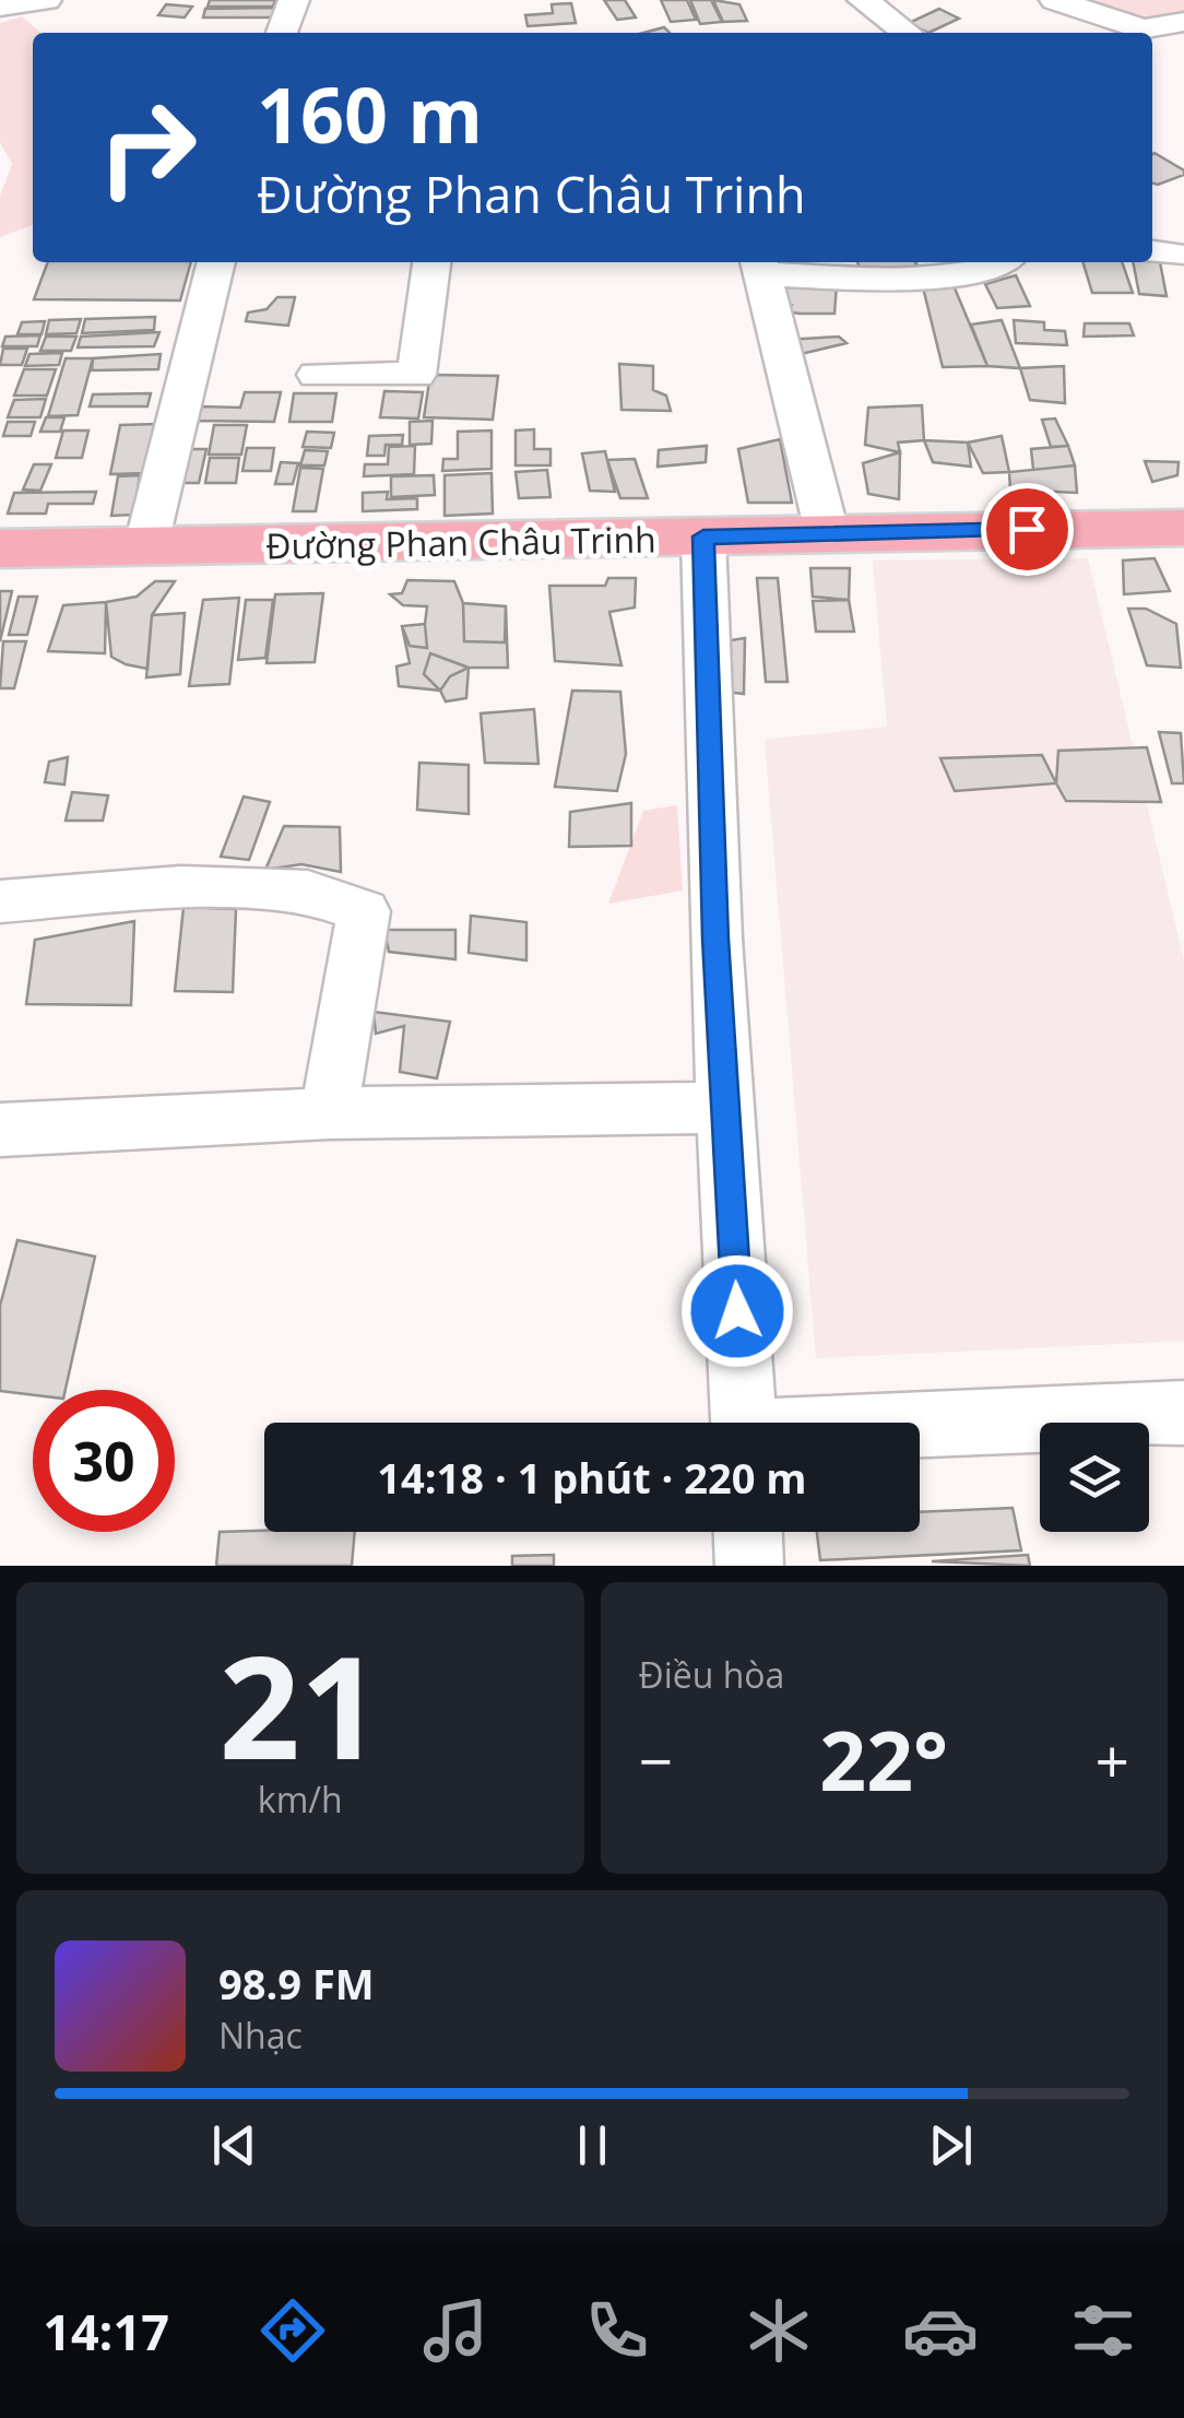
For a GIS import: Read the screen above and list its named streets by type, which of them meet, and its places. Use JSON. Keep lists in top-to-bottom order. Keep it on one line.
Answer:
{"streets":{"main road":["Đường Phan Châu Trinh"]},"page":{"turn":["160 m","Đường Phan Châu Trinh"],"limit":"30","trip":"14:18 · 1 phút · 220 m","tile":[["21","km/h"],"Điều hòa"],"heat":["−","22°","+"],"song":["98.9 FM","Nhạc"],"tabs":"14:17"}}
